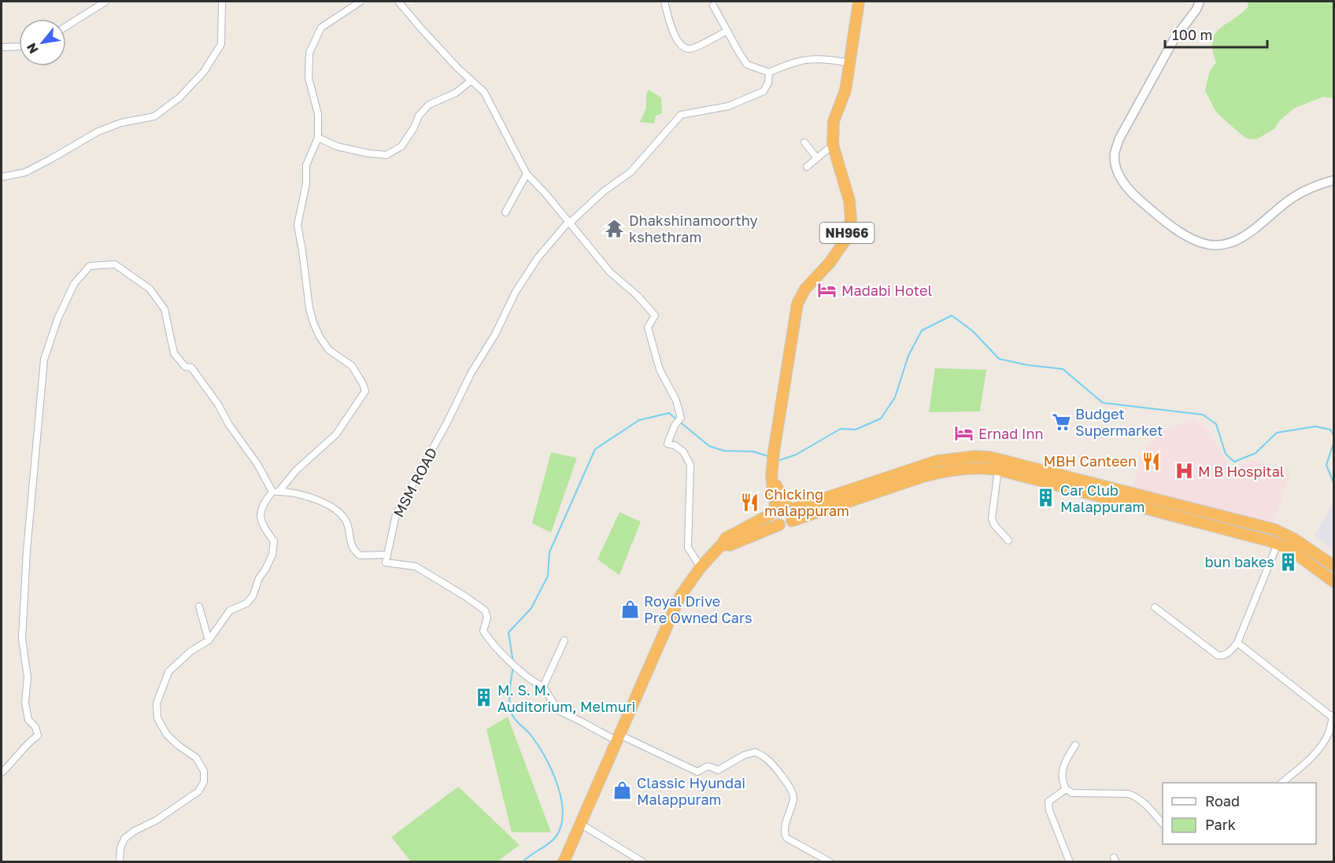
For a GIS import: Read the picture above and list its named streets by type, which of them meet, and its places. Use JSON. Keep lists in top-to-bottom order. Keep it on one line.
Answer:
{"streets":{"highway":["NH966"],"street":["MSM ROAD"]},"places":{"temple":["Dhakshinamoorthy kshethram"],"hotel":["Madabi Hotel","Ernad Inn"],"supermarket":["Budget Supermarket"],"restaurant":["MBH Canteen","Chicking malappuram"],"hospital":["M B Hospital"],"building":["Car Club Malappuram","bun bakes","M. S. M. Auditorium, Melmuri"],"shop":["Royal Drive Pre Owned Cars","Classic Hyundai Malappuram"]},"legend":["Road","Park"],"scale_bar":"100 m","north":"bottom left"}
